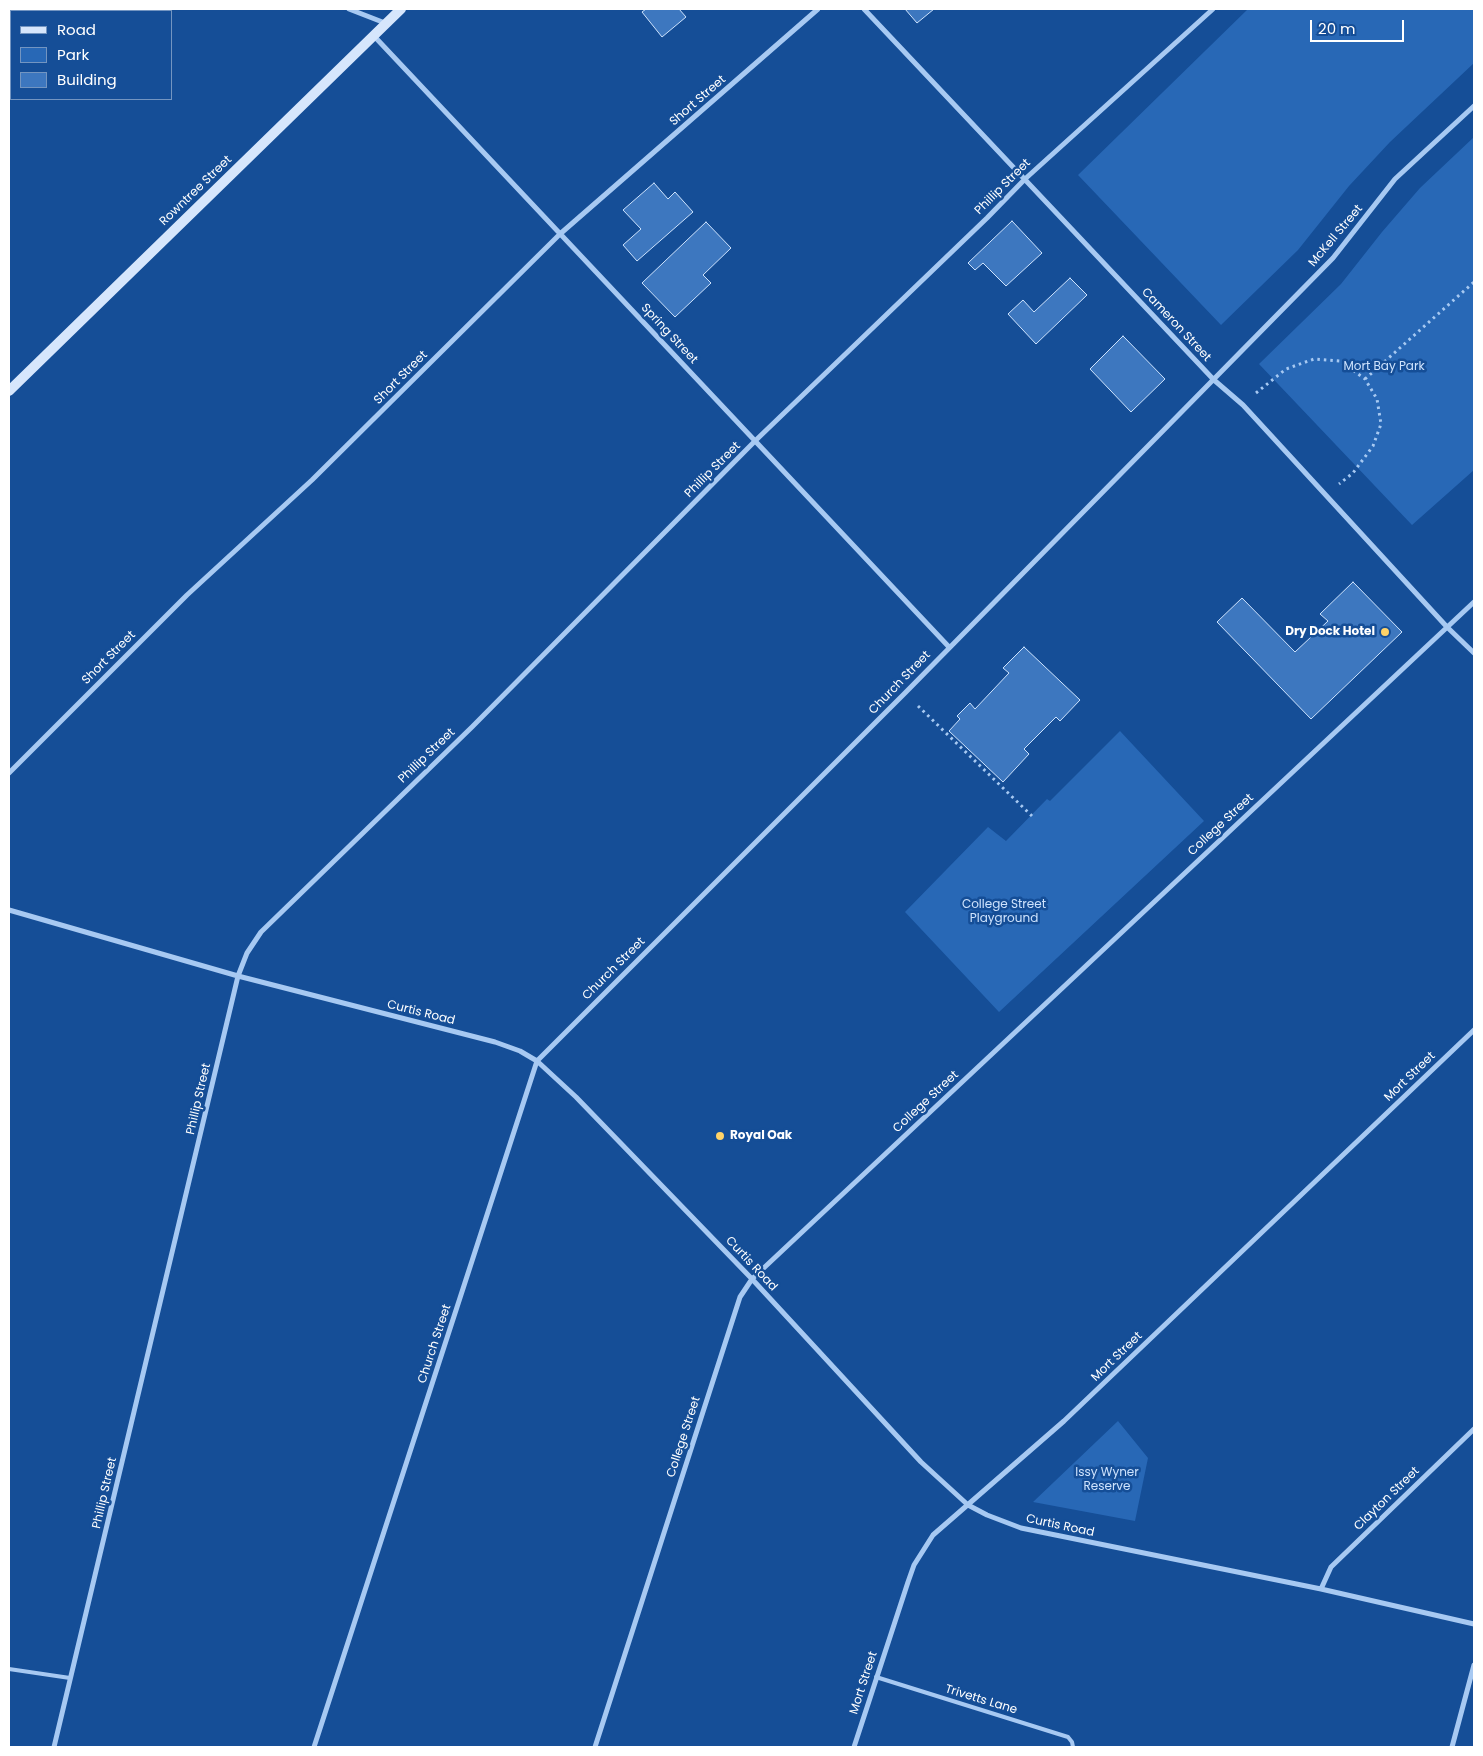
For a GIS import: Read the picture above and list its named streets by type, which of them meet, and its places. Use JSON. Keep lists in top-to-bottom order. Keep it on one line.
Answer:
{"streets":{"street":["Short Street","Phillip Street","Rowntree Street","McKell Street","Cameron Street","Spring Street","Church Street","College Street","Curtis Road","Mort Street","Clayton Street"],"lane":["Trivetts Lane"]},"crossings":[["Short Street","Spring Street"],["Phillip Street","Cameron Street"],["Phillip Street","Spring Street"],["Phillip Street","Curtis Road"],["Rowntree Street","Spring Street"],["McKell Street","Cameron Street"],["McKell Street","Church Street"],["Cameron Street","Church Street"],["Cameron Street","College Street"],["Spring Street","Church Street"],["Church Street","Curtis Road"],["College Street","Curtis Road"],["Curtis Road","Mort Street"],["Curtis Road","Clayton Street"],["Mort Street","Trivetts Lane"]],"parks":["Mort Bay Park","College Street Playground","Issy Wyner Reserve"],"places":["Dry Dock Hotel","Royal Oak"],"legend":["Road","Park","Building"],"scale_bar":"20 m"}
